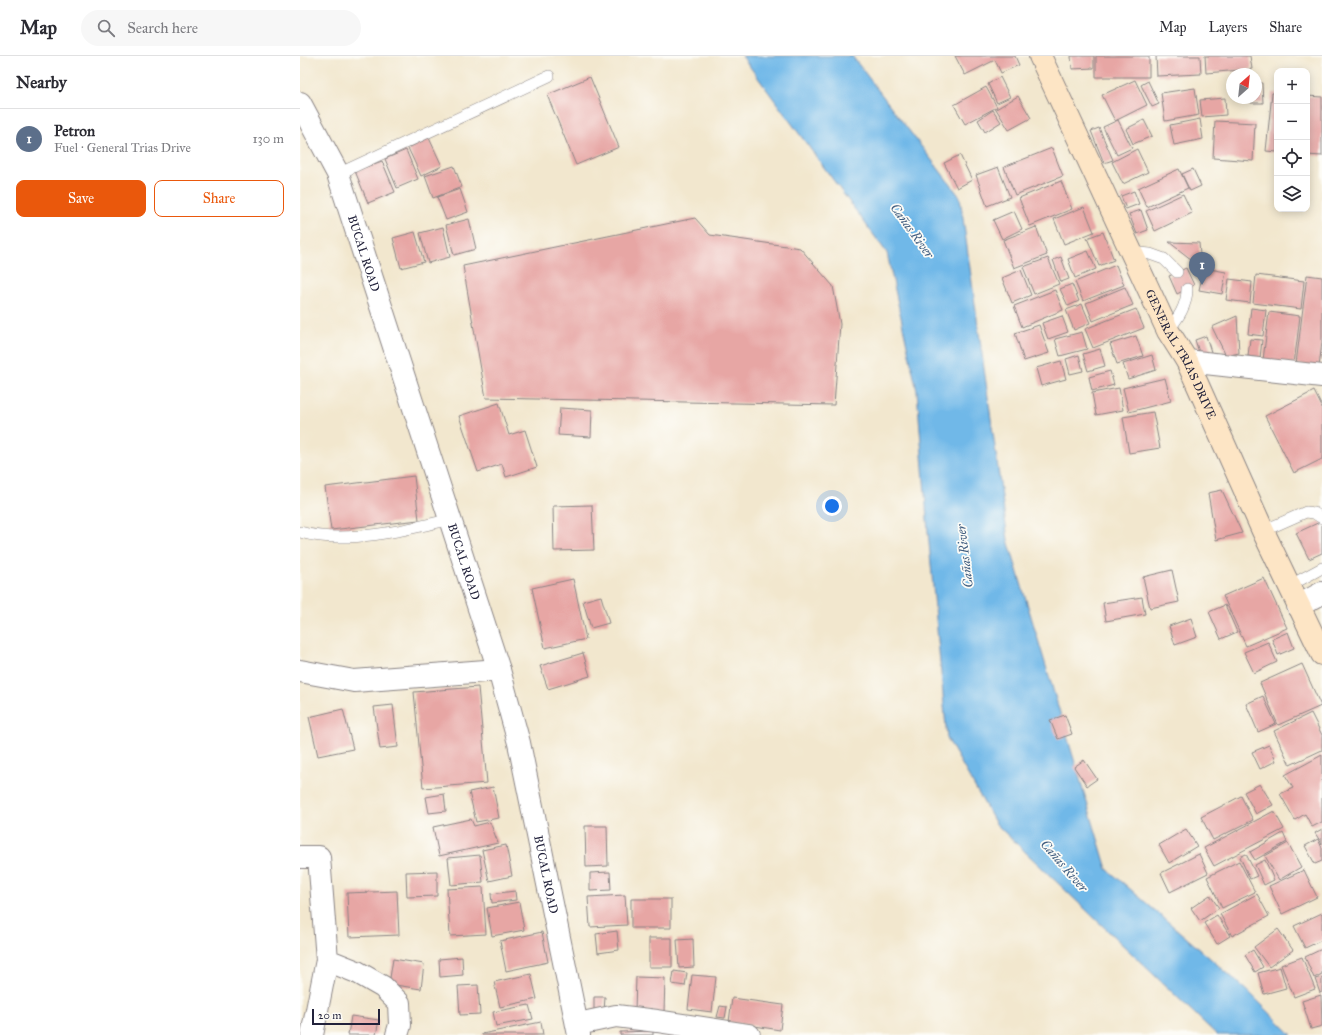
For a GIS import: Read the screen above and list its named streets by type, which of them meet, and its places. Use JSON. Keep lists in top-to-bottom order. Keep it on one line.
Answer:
{"streets":{"main road":["GENERAL TRIAS DRIVE"],"street":["BUCAL ROAD"]},"water":["Cañas River"],"scale_bar":"20 m","north":"top right","page":{"header":"Map","search":"Search here","nav":["Map","Layers","Share"],"heading":"Nearby","map_buttons":["+","−"],"list":[{"mark":"1","name":"Petron","note":"Fuel · General Trias Drive","value":"130 m"}],"buttons":["Save","Share"],"pins":"1","scale":"20 m"}}
